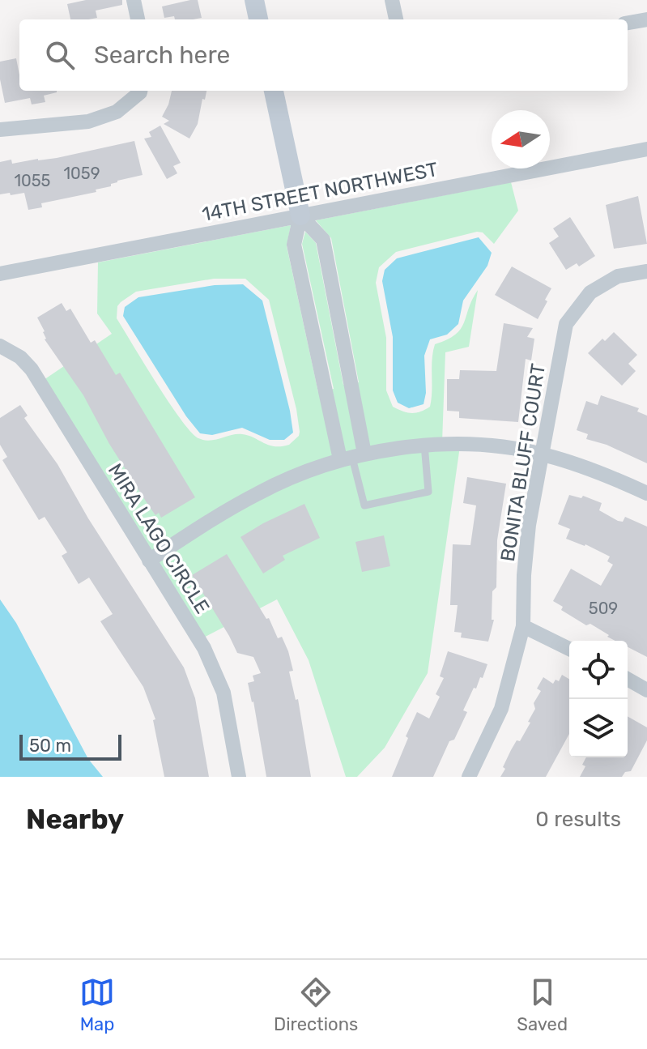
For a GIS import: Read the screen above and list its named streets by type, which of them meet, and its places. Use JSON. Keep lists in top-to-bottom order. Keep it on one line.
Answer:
{"streets":{"street":["14TH STREET NORTHWEST","BONITA BLUFF COURT","MIRA LAGO CIRCLE"]},"house_numbers":["1059","1055","509"],"scale_bar":"50 m","north":"left","page":{"search":"Search here","scale":"50 m","heading":["Nearby","0 results"],"nav":["Map","Directions","Saved"]}}
